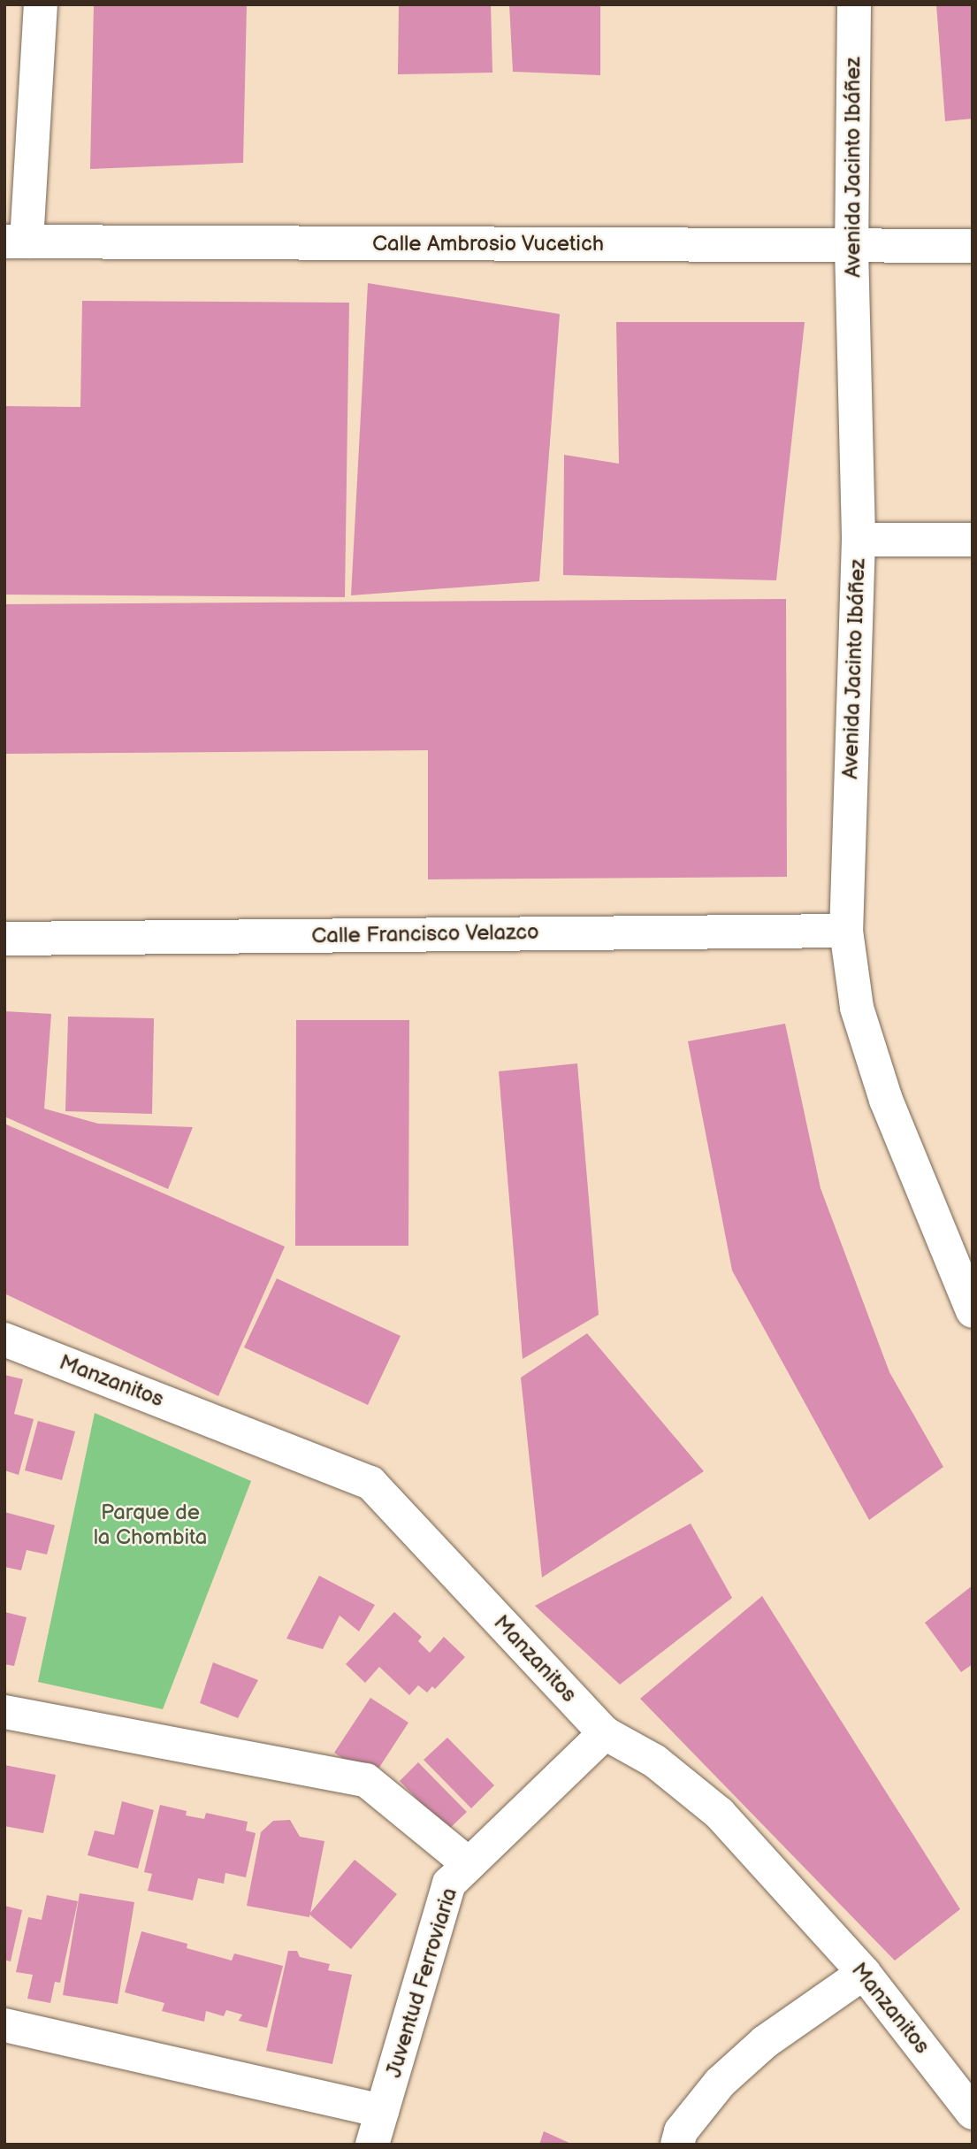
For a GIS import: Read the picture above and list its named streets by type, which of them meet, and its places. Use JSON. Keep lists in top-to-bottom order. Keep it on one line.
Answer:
{"streets":{"street":["Avenida Jacinto Ibáñez","Calle Ambrosio Vucetich","Calle Francisco Velazco","Manzanitos","Juventud Ferroviaria"]},"crossings":[["Avenida Jacinto Ibáñez","Calle Ambrosio Vucetich"],["Avenida Jacinto Ibáñez","Calle Francisco Velazco"],["Manzanitos","Juventud Ferroviaria"]],"parks":["Parque de la Chombita"]}
